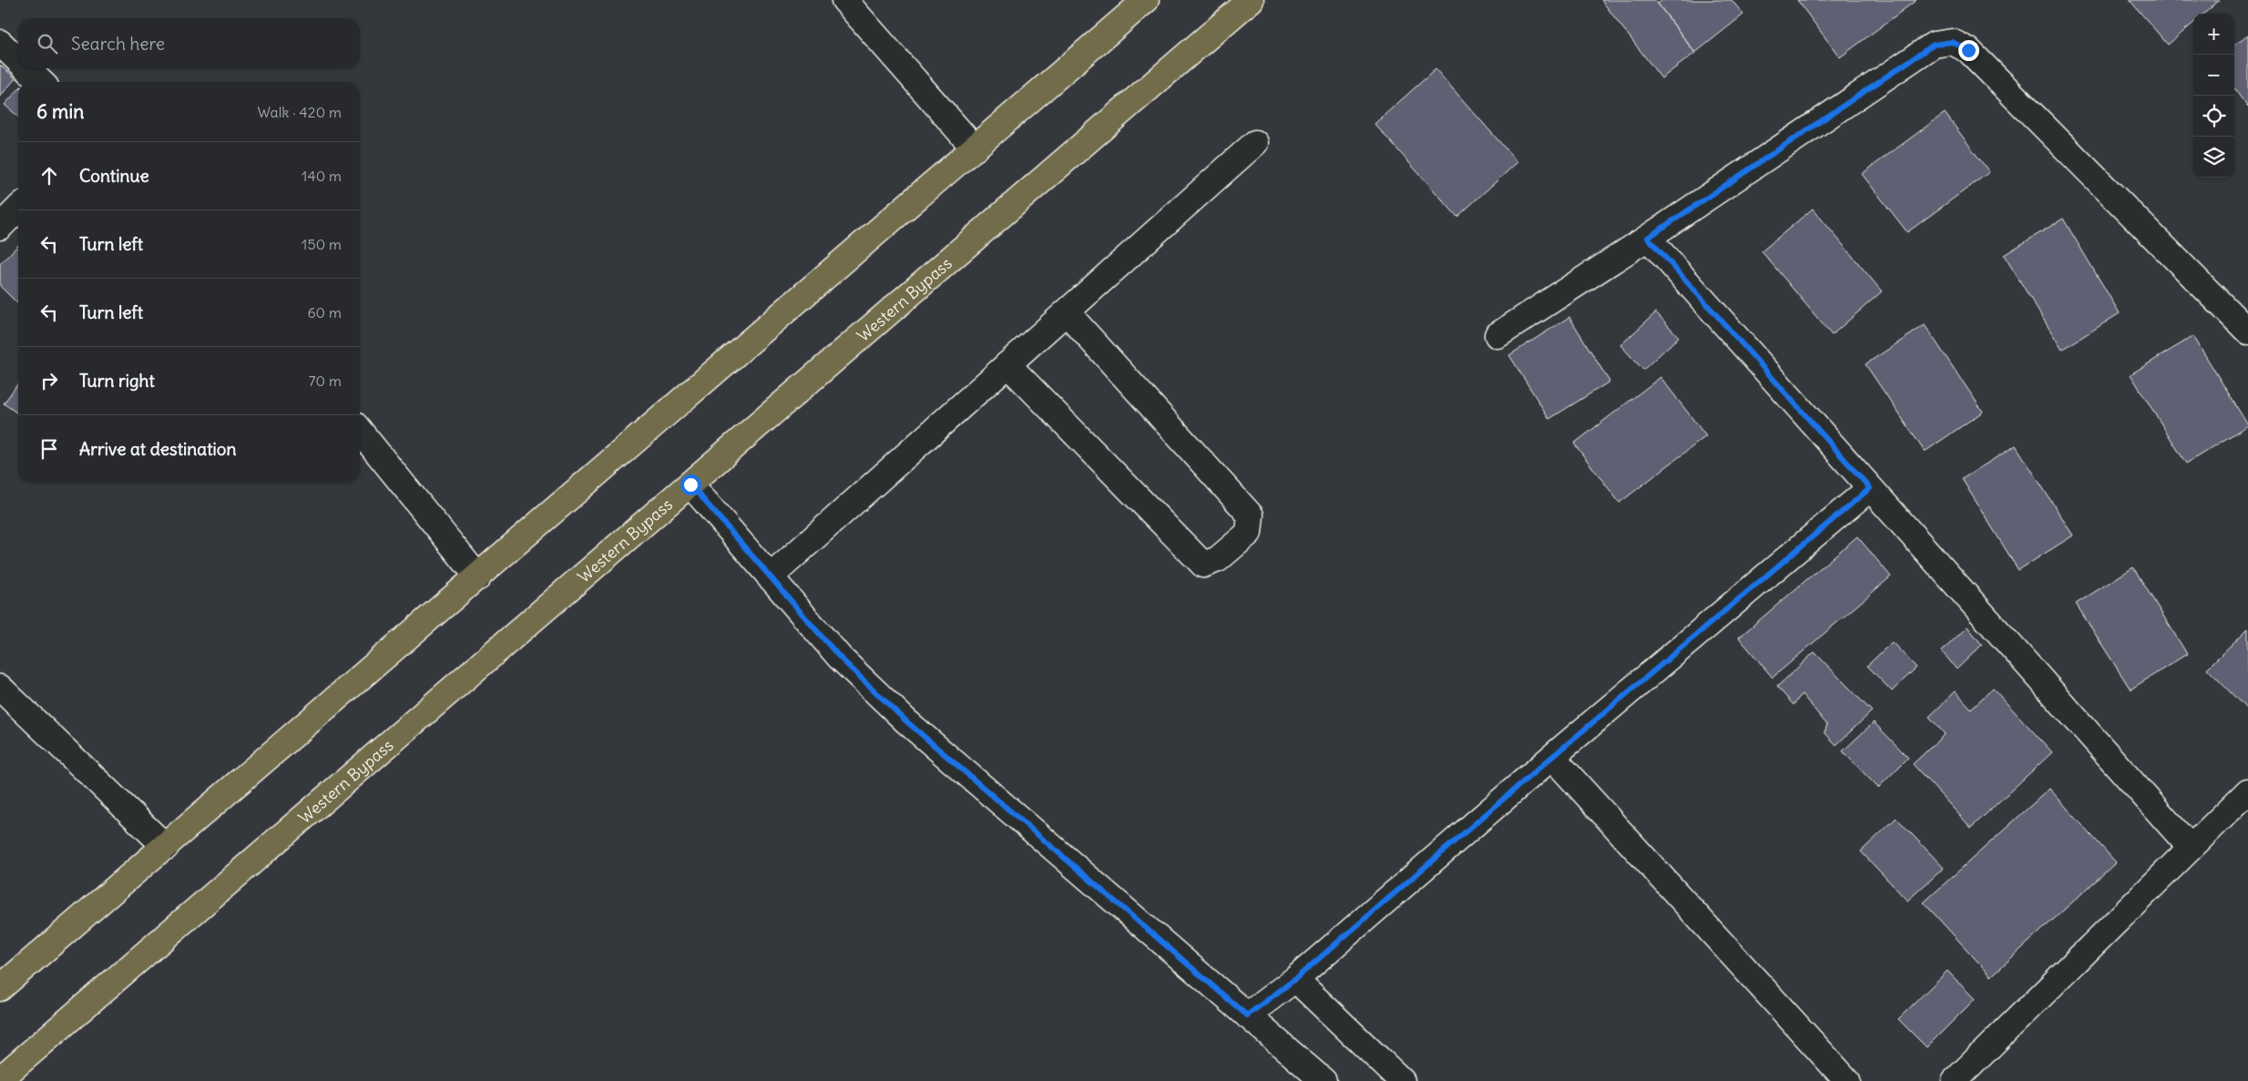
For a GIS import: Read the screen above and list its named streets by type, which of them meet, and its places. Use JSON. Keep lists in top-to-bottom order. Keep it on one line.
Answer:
{"streets":{"main road":["Western Bypass"]},"page":{"map_buttons":["+","−"],"search":"Search here","heading":["6 min","Walk · 420 m"],"list":[["Continue","140 m"],["Turn left","150 m"],["Turn left","60 m"],["Turn right","70 m"],"Arrive at destination"]}}
